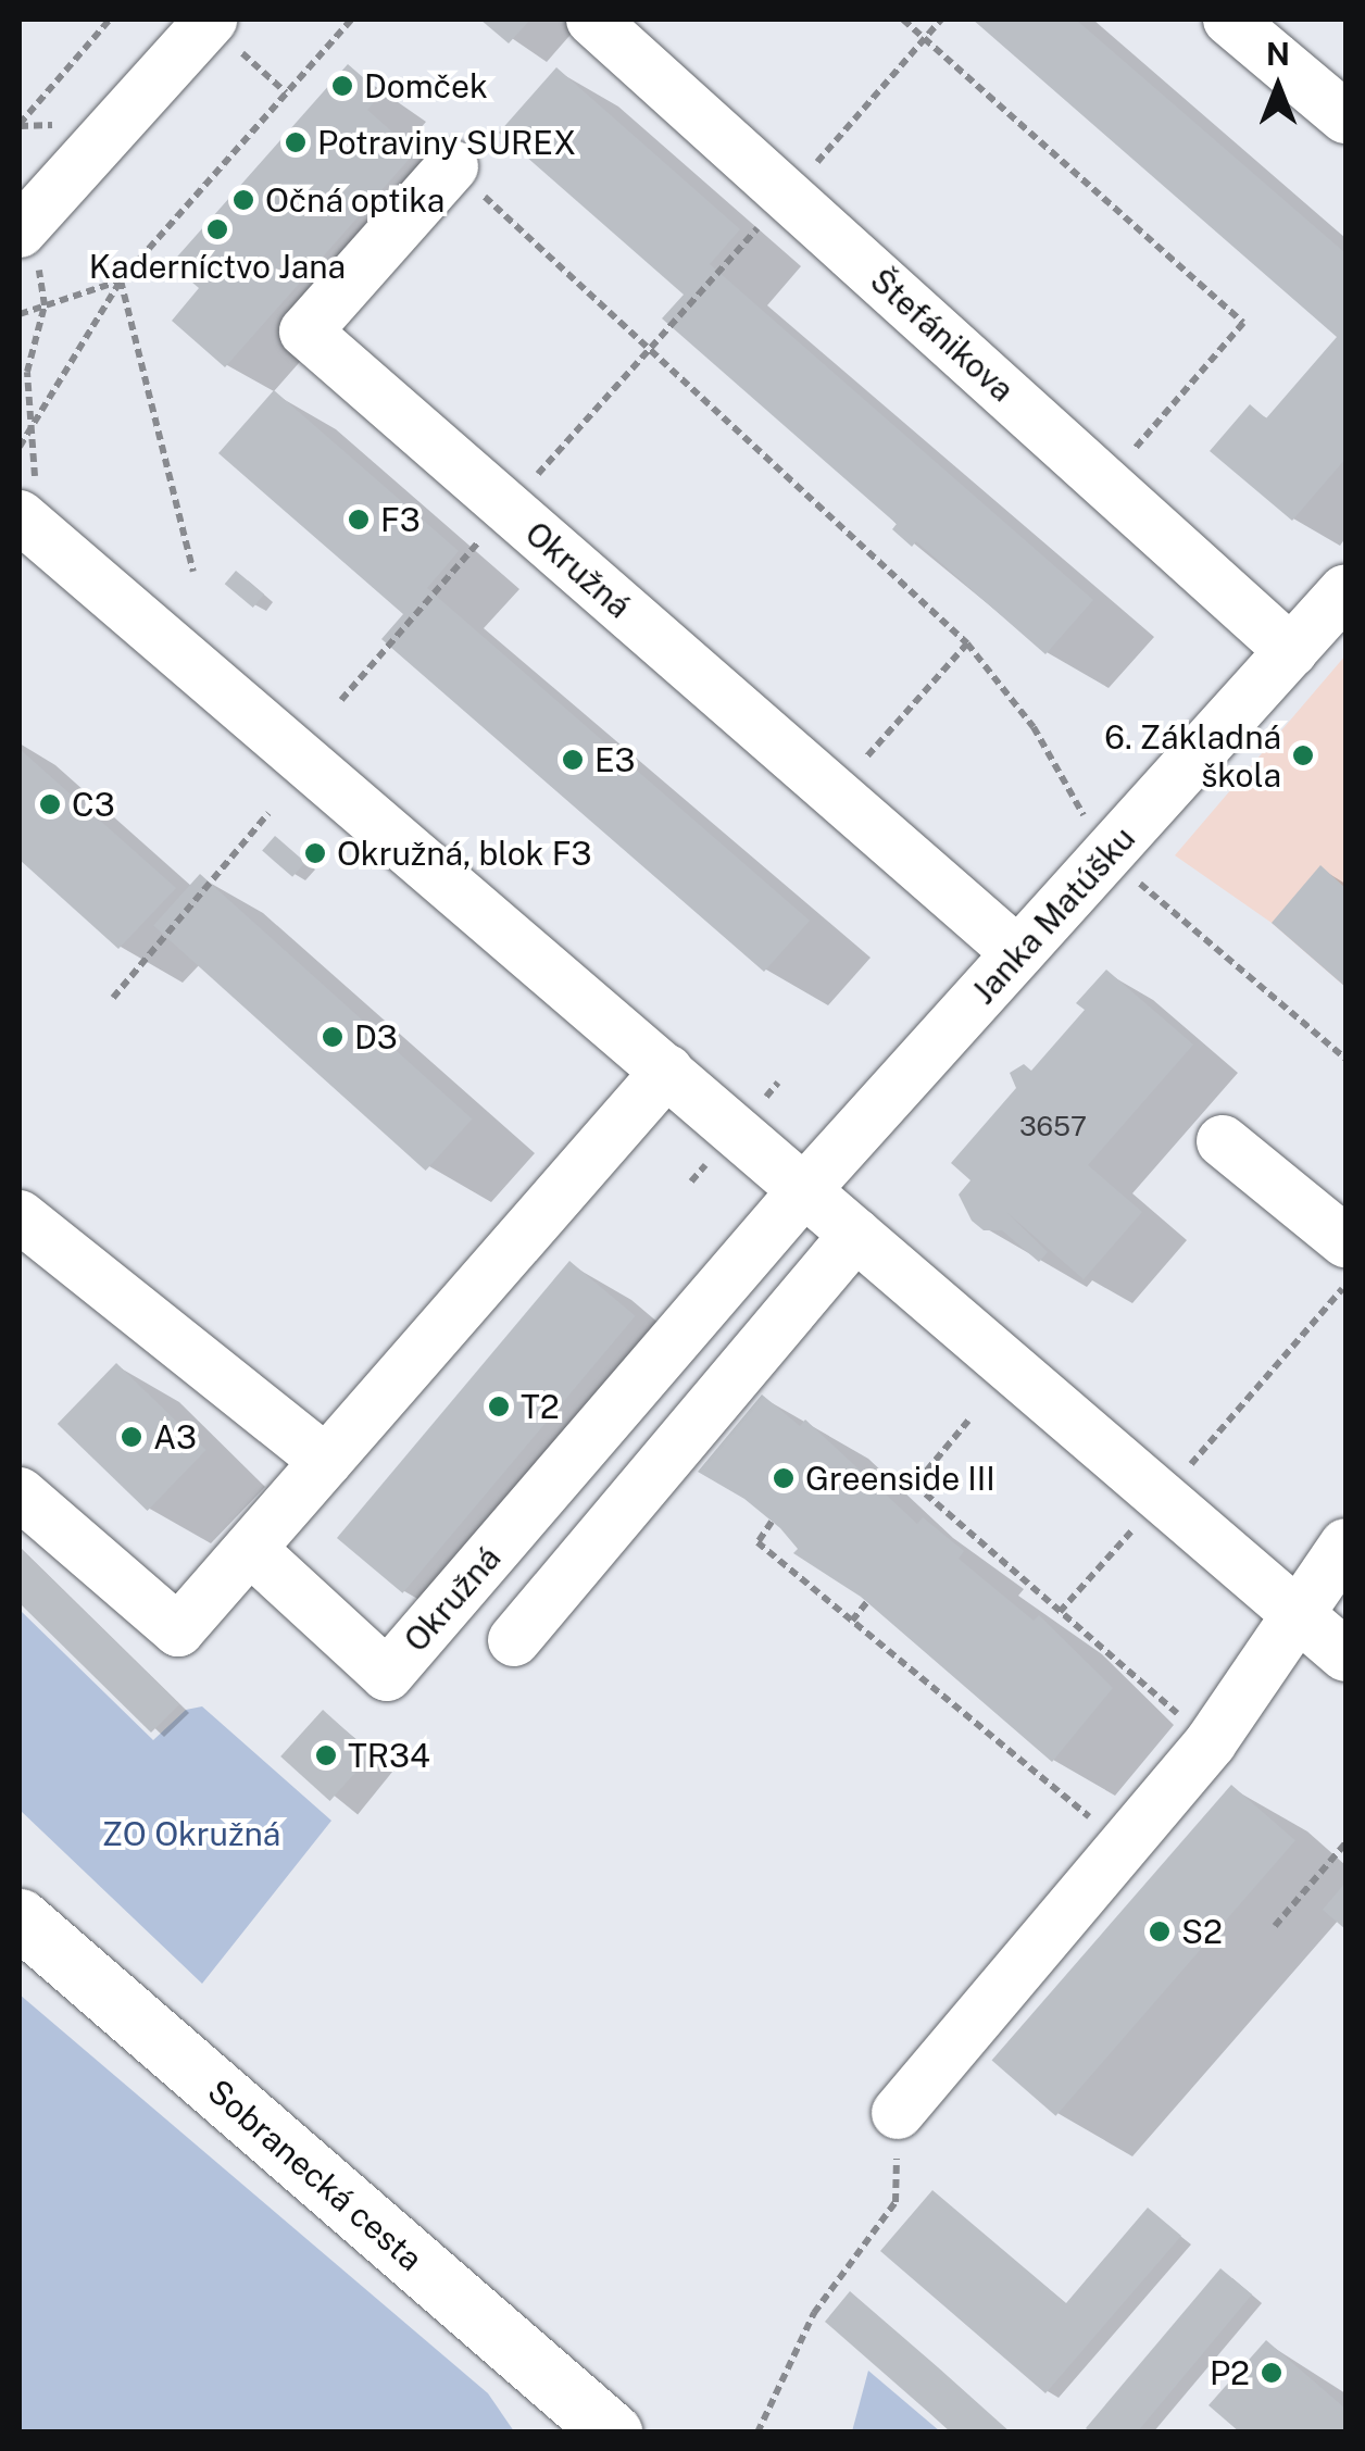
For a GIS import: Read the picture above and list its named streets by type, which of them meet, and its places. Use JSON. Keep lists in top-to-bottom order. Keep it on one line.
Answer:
{"streets":{"main road":["Sobranecká cesta"],"street":["Štefánikova","Okružná","Janka Matúšku"]},"crossings":[["Štefánikova","Janka Matúšku"],["Okružná","Janka Matúšku"]],"parks":["ZO Okružná"],"places":["Domček","Potraviny SUREX","Očná optika","Kaderníctvo Jana","F3","6. Základná škola","E3","C3","Okružná, blok F3","D3","T2","A3","Greenside III","TR34","S2","P2"],"house_numbers":["3657"],"north":"top"}
